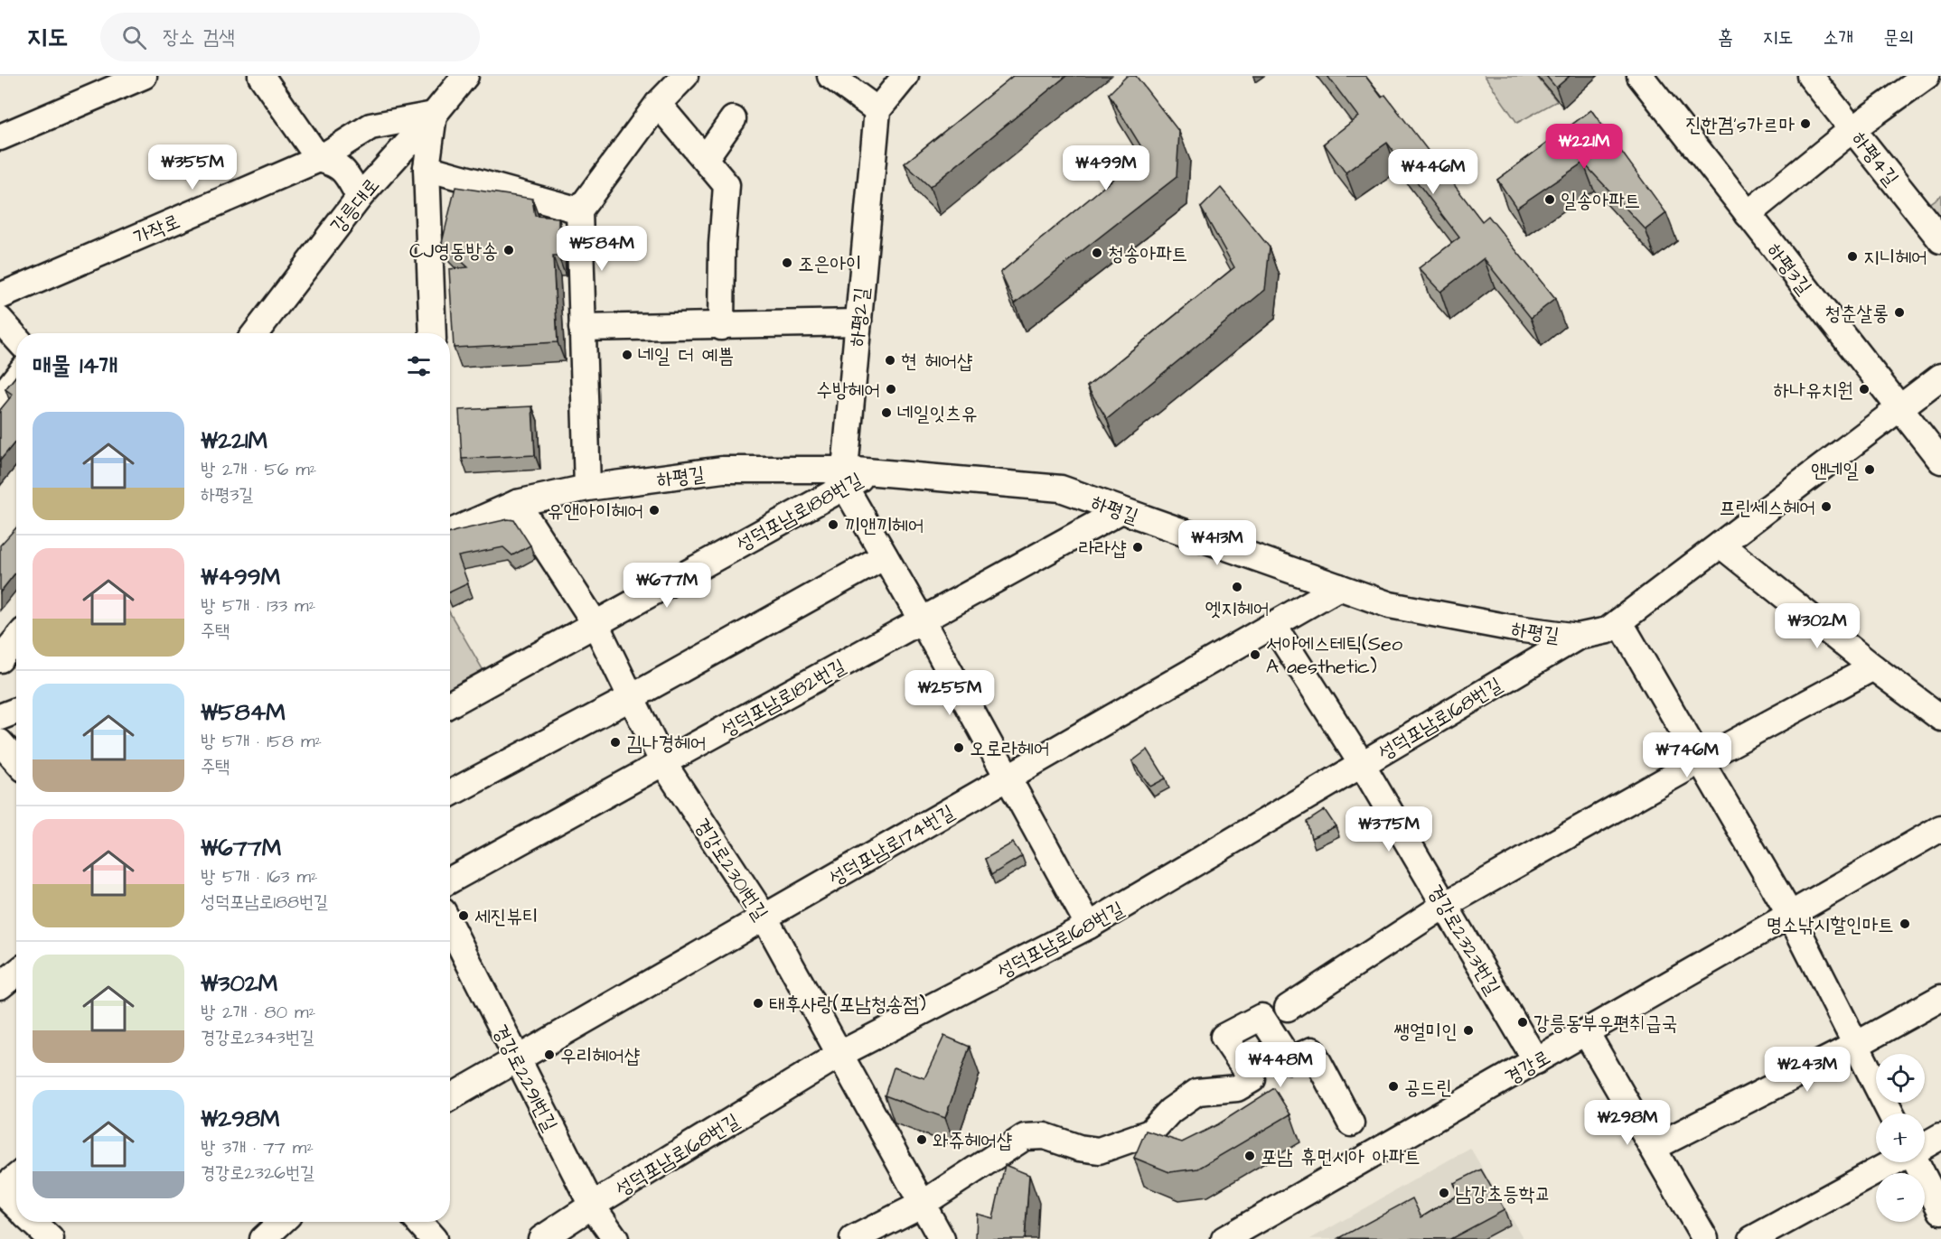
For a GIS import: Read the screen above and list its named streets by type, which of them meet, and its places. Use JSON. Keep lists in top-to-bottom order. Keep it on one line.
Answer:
{"streets":{"street":["하평4길","강릉대로","가작로","하평3길","하평2길","하평길","성덕포남로188번길","성덕포남로182번길","성덕포남로168번길","성덕포남로174번길","경강로2301번길","경강로2323번길","경강로","경강로2291번길"]},"crossings":[["강릉대로","가작로"],["하평3길","하평길"],["하평2길","하평길"],["하평2길","성덕포남로188번길"],["하평길","성덕포남로188번길"],["하평길","성덕포남로182번길"],["하평길","성덕포남로168번길"],["하평길","성덕포남로174번길"],["하평길","경강로2301번길"],["성덕포남로188번길","경강로2301번길"],["성덕포남로182번길","경강로2301번길"],["성덕포남로168번길","경강로2301번길"],["성덕포남로168번길","경강로2323번길"],["성덕포남로168번길","경강로2291번길"],["성덕포남로174번길","경강로2301번길"],["성덕포남로174번길","경강로2323번길"],["성덕포남로174번길","경강로2291번길"],["경강로2323번길","경강로"]],"places":["진한겸's가르마","일송아파트","CJ영동방송","청송아파트","지니헤어","조은아이","청춘살롱","네일 더 예쁨","현 헤어샵","수방헤어","하나유치원","네일잇츠유","앤네일","프린세스헤어","유앤아이헤어","끼앤끼헤어","라라샵","엣지헤어","서아에스테틱(Seo A aesthetic)","김나경헤어","오로라헤어","세진뷰티","명소낚시할인마트","태후사랑(포남청송점)","강릉동부우편취급국","쌩얼미인","우리헤어샵","공드린","와쥬헤어샵","포남 휴먼시아 아파트","남강초등학교"],"page":{"header":"지도","search":"장소 검색","nav":["홈","지도","소개","문의"],"price":["₩221M","₩355M","₩499M","₩446M","₩584M","₩413M","₩677M","₩302M","₩255M","₩746M","₩375M","₩448M","₩243M","₩298M"],"heading":"매물 14개","list":[{"name":"₩221M","note":"방 2개 · 56 m² · 하평3길"},{"name":"₩499M","note":"방 5개 · 133 m² · 주택"},{"name":"₩584M","note":"방 5개 · 158 m² · 주택"},{"name":"₩677M","note":"방 5개 · 163 m² · 성덕포남로188번길"},{"name":"₩302M","note":"방 2개 · 80 m² · 경강로2343번길"},{"name":"₩298M","note":"방 3개 · 77 m² · 경강로2326번길"}],"map_buttons":["+","−"]}}
